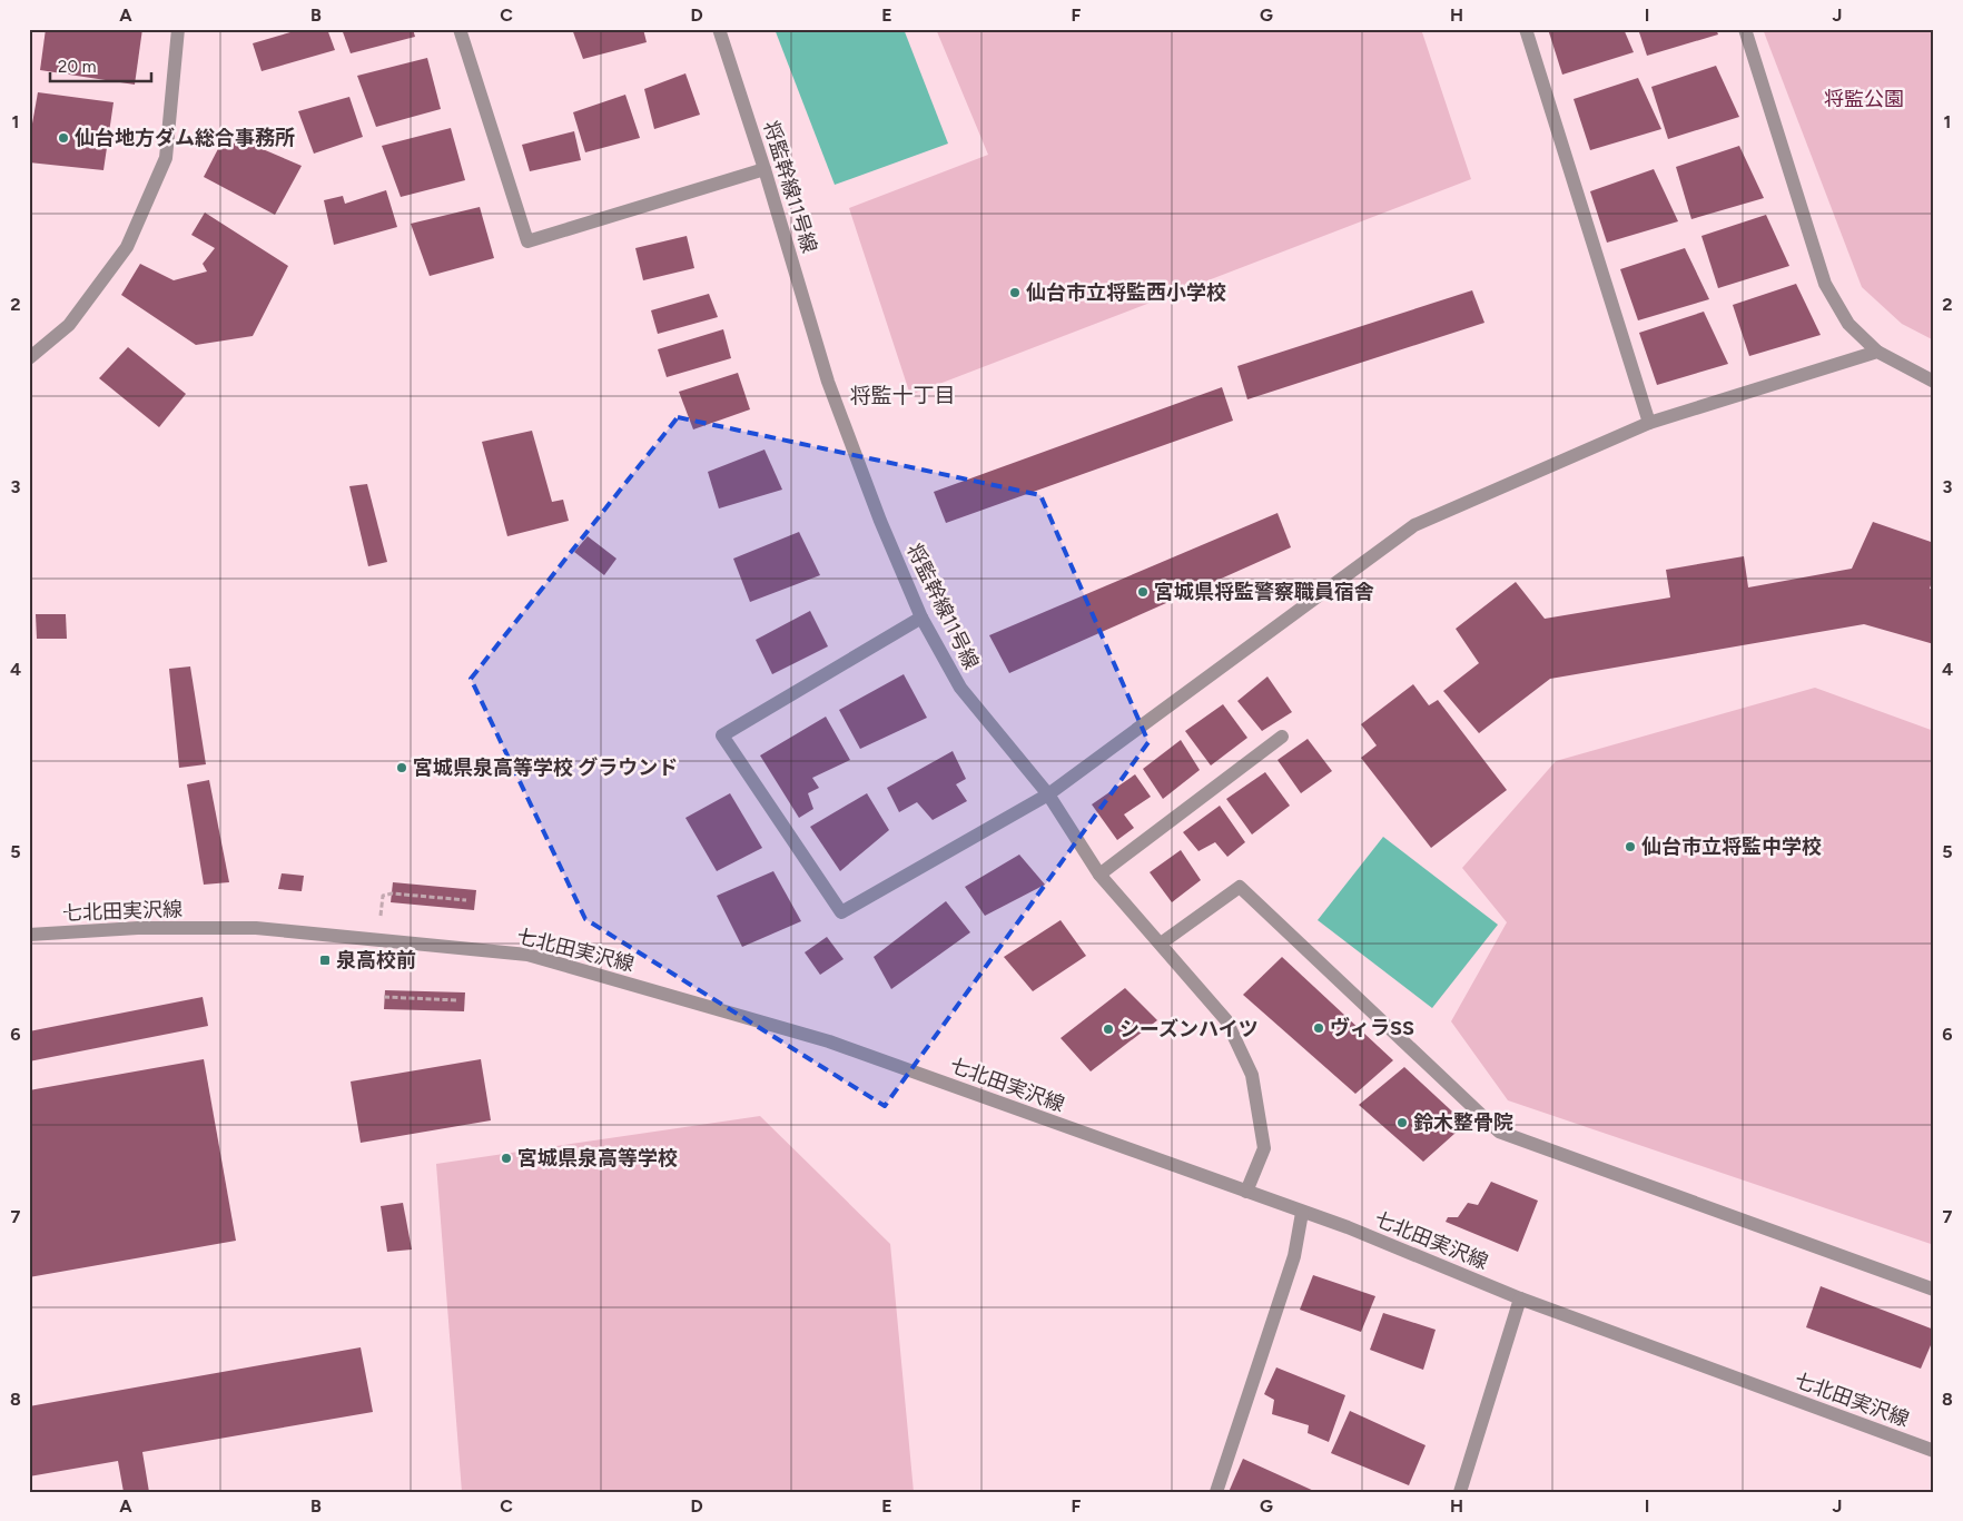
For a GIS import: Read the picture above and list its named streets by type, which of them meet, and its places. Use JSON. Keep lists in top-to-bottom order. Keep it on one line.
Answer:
{"streets":{"street":["将監幹線11号線","七北田実沢線"]},"crossings":[["将監幹線11号線","七北田実沢線"]],"districts":["将監十丁目"],"parks":["将監公園"],"places":{"other":["仙台地方ダム総合事務所","仙台市立将監西小学校","宮城県将監警察職員宿舎","宮城県泉高等学校 グラウンド","仙台市立将監中学校","ヴィラSS","シーズンハイツ","鈴木整骨院","宮城県泉高等学校"],"transit":["泉高校前"]},"scale_bar":"20 m","grid":{"columns":["A","B","C","D","E","F","G","H","I","J"],"rows":["1","2","3","4","5","6","7","8"]}}
